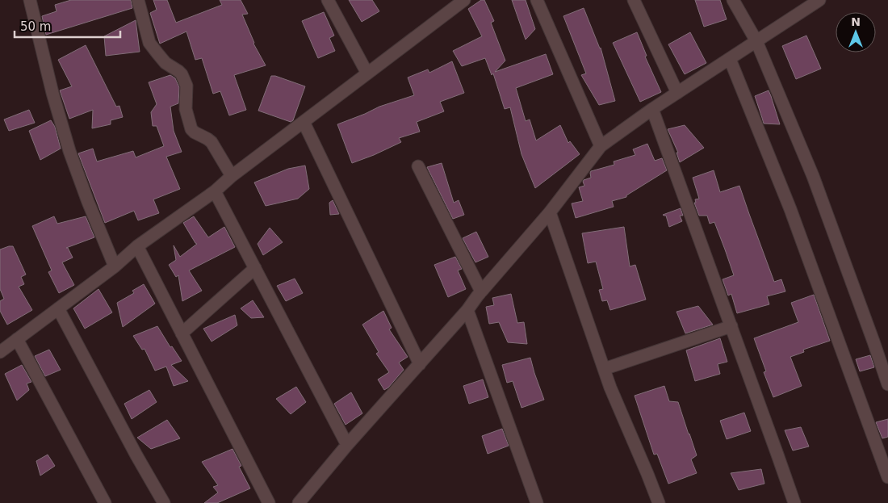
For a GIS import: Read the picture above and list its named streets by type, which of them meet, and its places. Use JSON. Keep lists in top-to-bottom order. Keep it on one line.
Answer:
{"scale_bar":"50 m","north":"top"}
